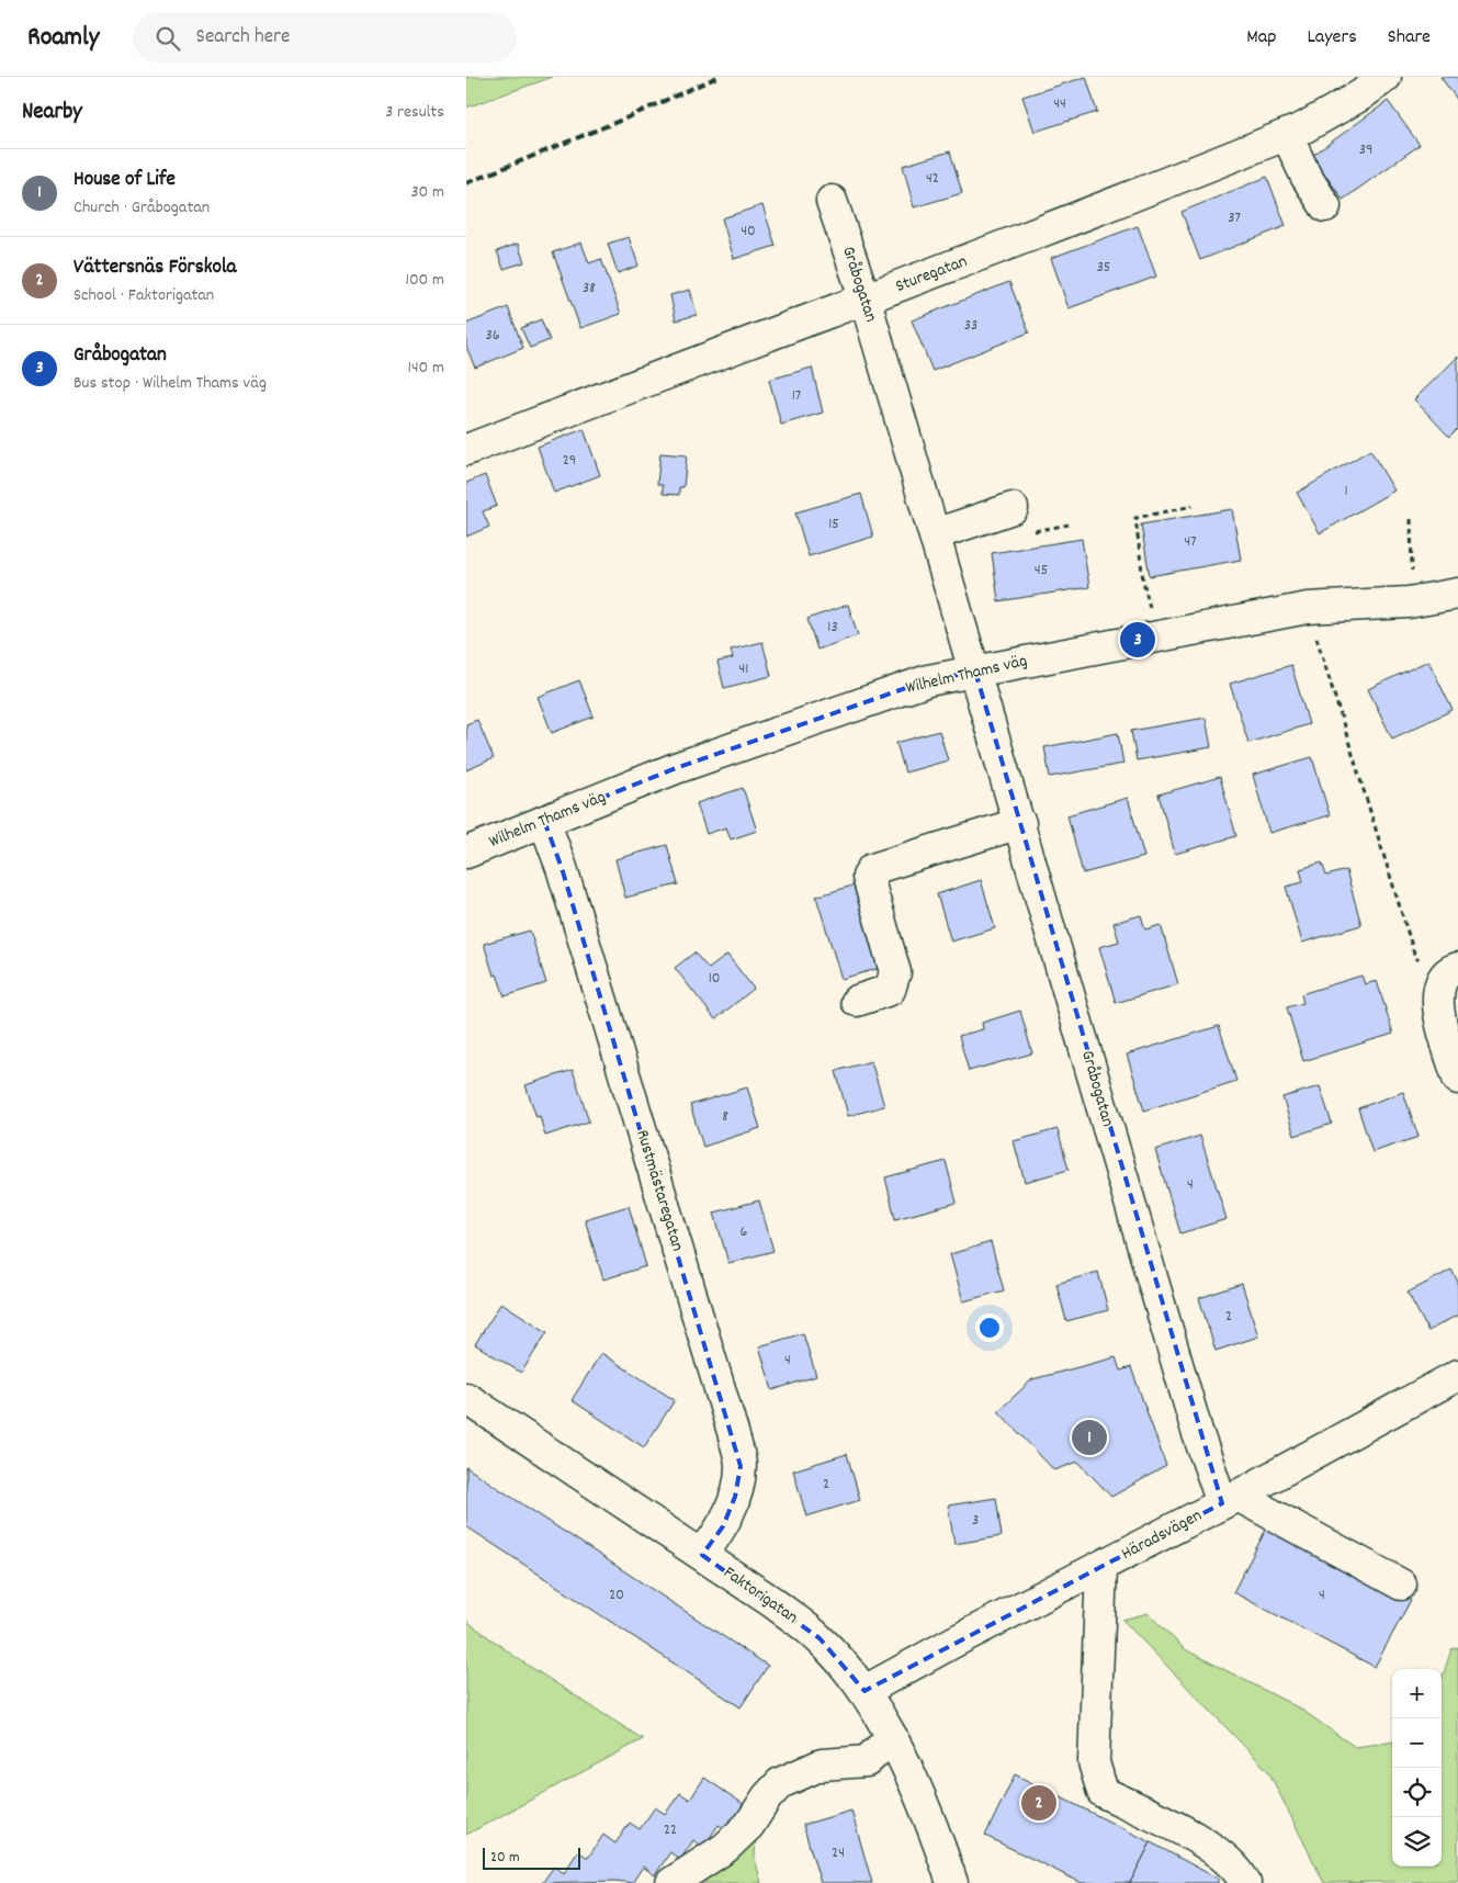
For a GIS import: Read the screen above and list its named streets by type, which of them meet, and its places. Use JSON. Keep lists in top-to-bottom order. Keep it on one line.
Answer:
{"streets":{"street":["Sturegatan","Gråbogatan","Wilhelm Thams väg","Rustmästaregatan","Häradsvägen","Faktorigatan"]},"crossings":[["Sturegatan","Gråbogatan"],["Gråbogatan","Wilhelm Thams väg"],["Gråbogatan","Häradsvägen"],["Wilhelm Thams väg","Rustmästaregatan"],["Rustmästaregatan","Faktorigatan"],["Häradsvägen","Faktorigatan"]],"house_numbers":["44","39","42","37","40","35","38","33","36","17","29","1","15","47","45","13","41","10","8","4","6","2","4","2","3","20","4","22","24"],"scale_bar":"20 m","page":{"header":"Roamly","search":"Search here","nav":["Map","Layers","Share"],"heading":["Nearby","3 results"],"list":[{"mark":"1","name":"House of Life","note":"Church · Gråbogatan","value":"30 m"},{"mark":"2","name":"Vättersnäs Förskola","note":"School · Faktorigatan","value":"100 m"},{"mark":"3","name":"Gråbogatan","note":"Bus stop · Wilhelm Thams väg","value":"140 m"}],"pins":["3","1","2"],"map_buttons":["+","−"],"scale":"20 m"}}
